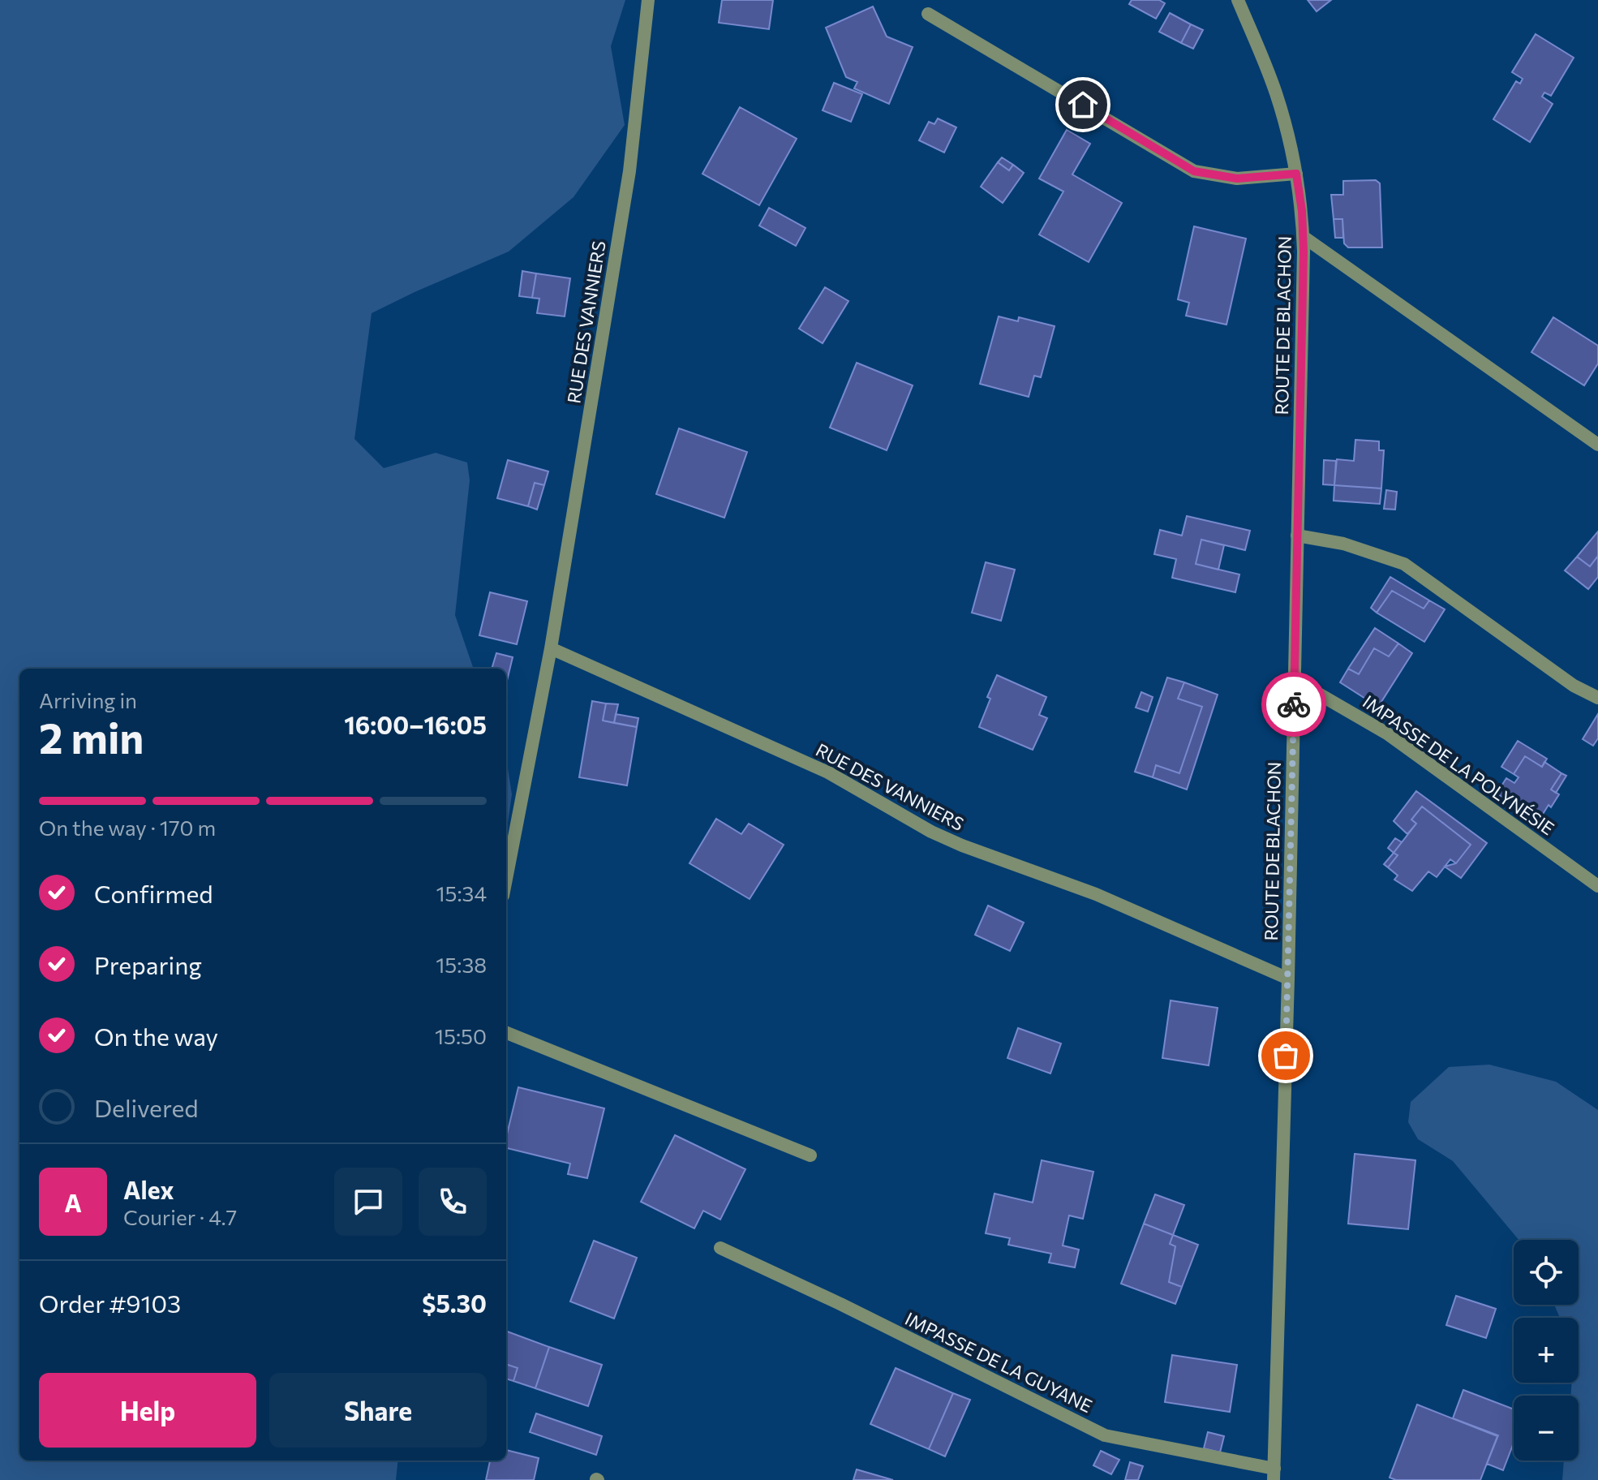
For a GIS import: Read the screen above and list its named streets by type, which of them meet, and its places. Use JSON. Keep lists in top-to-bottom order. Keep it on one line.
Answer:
{"streets":{"street":["RUE DES VANNIERS","ROUTE DE BLACHON","IMPASSE DE LA POLYNÉSIE","IMPASSE DE LA GUYANE"]},"crossings":[["RUE DES VANNIERS","ROUTE DE BLACHON"],["ROUTE DE BLACHON","IMPASSE DE LA POLYNÉSIE"],["ROUTE DE BLACHON","IMPASSE DE LA GUYANE"]],"page":{"heading":["2 min","Arriving in","16:00–16:05"],"panel":["Alex","Courier · 4.7","Order #9103","$5.30"],"bar":"On the way · 170 m","list":[["Confirmed","15:34"],["Preparing","15:38"],["On the way","15:50"],"Delivered"],"round":"A","map_buttons":["+","−"],"buttons":["Help","Share"]}}
